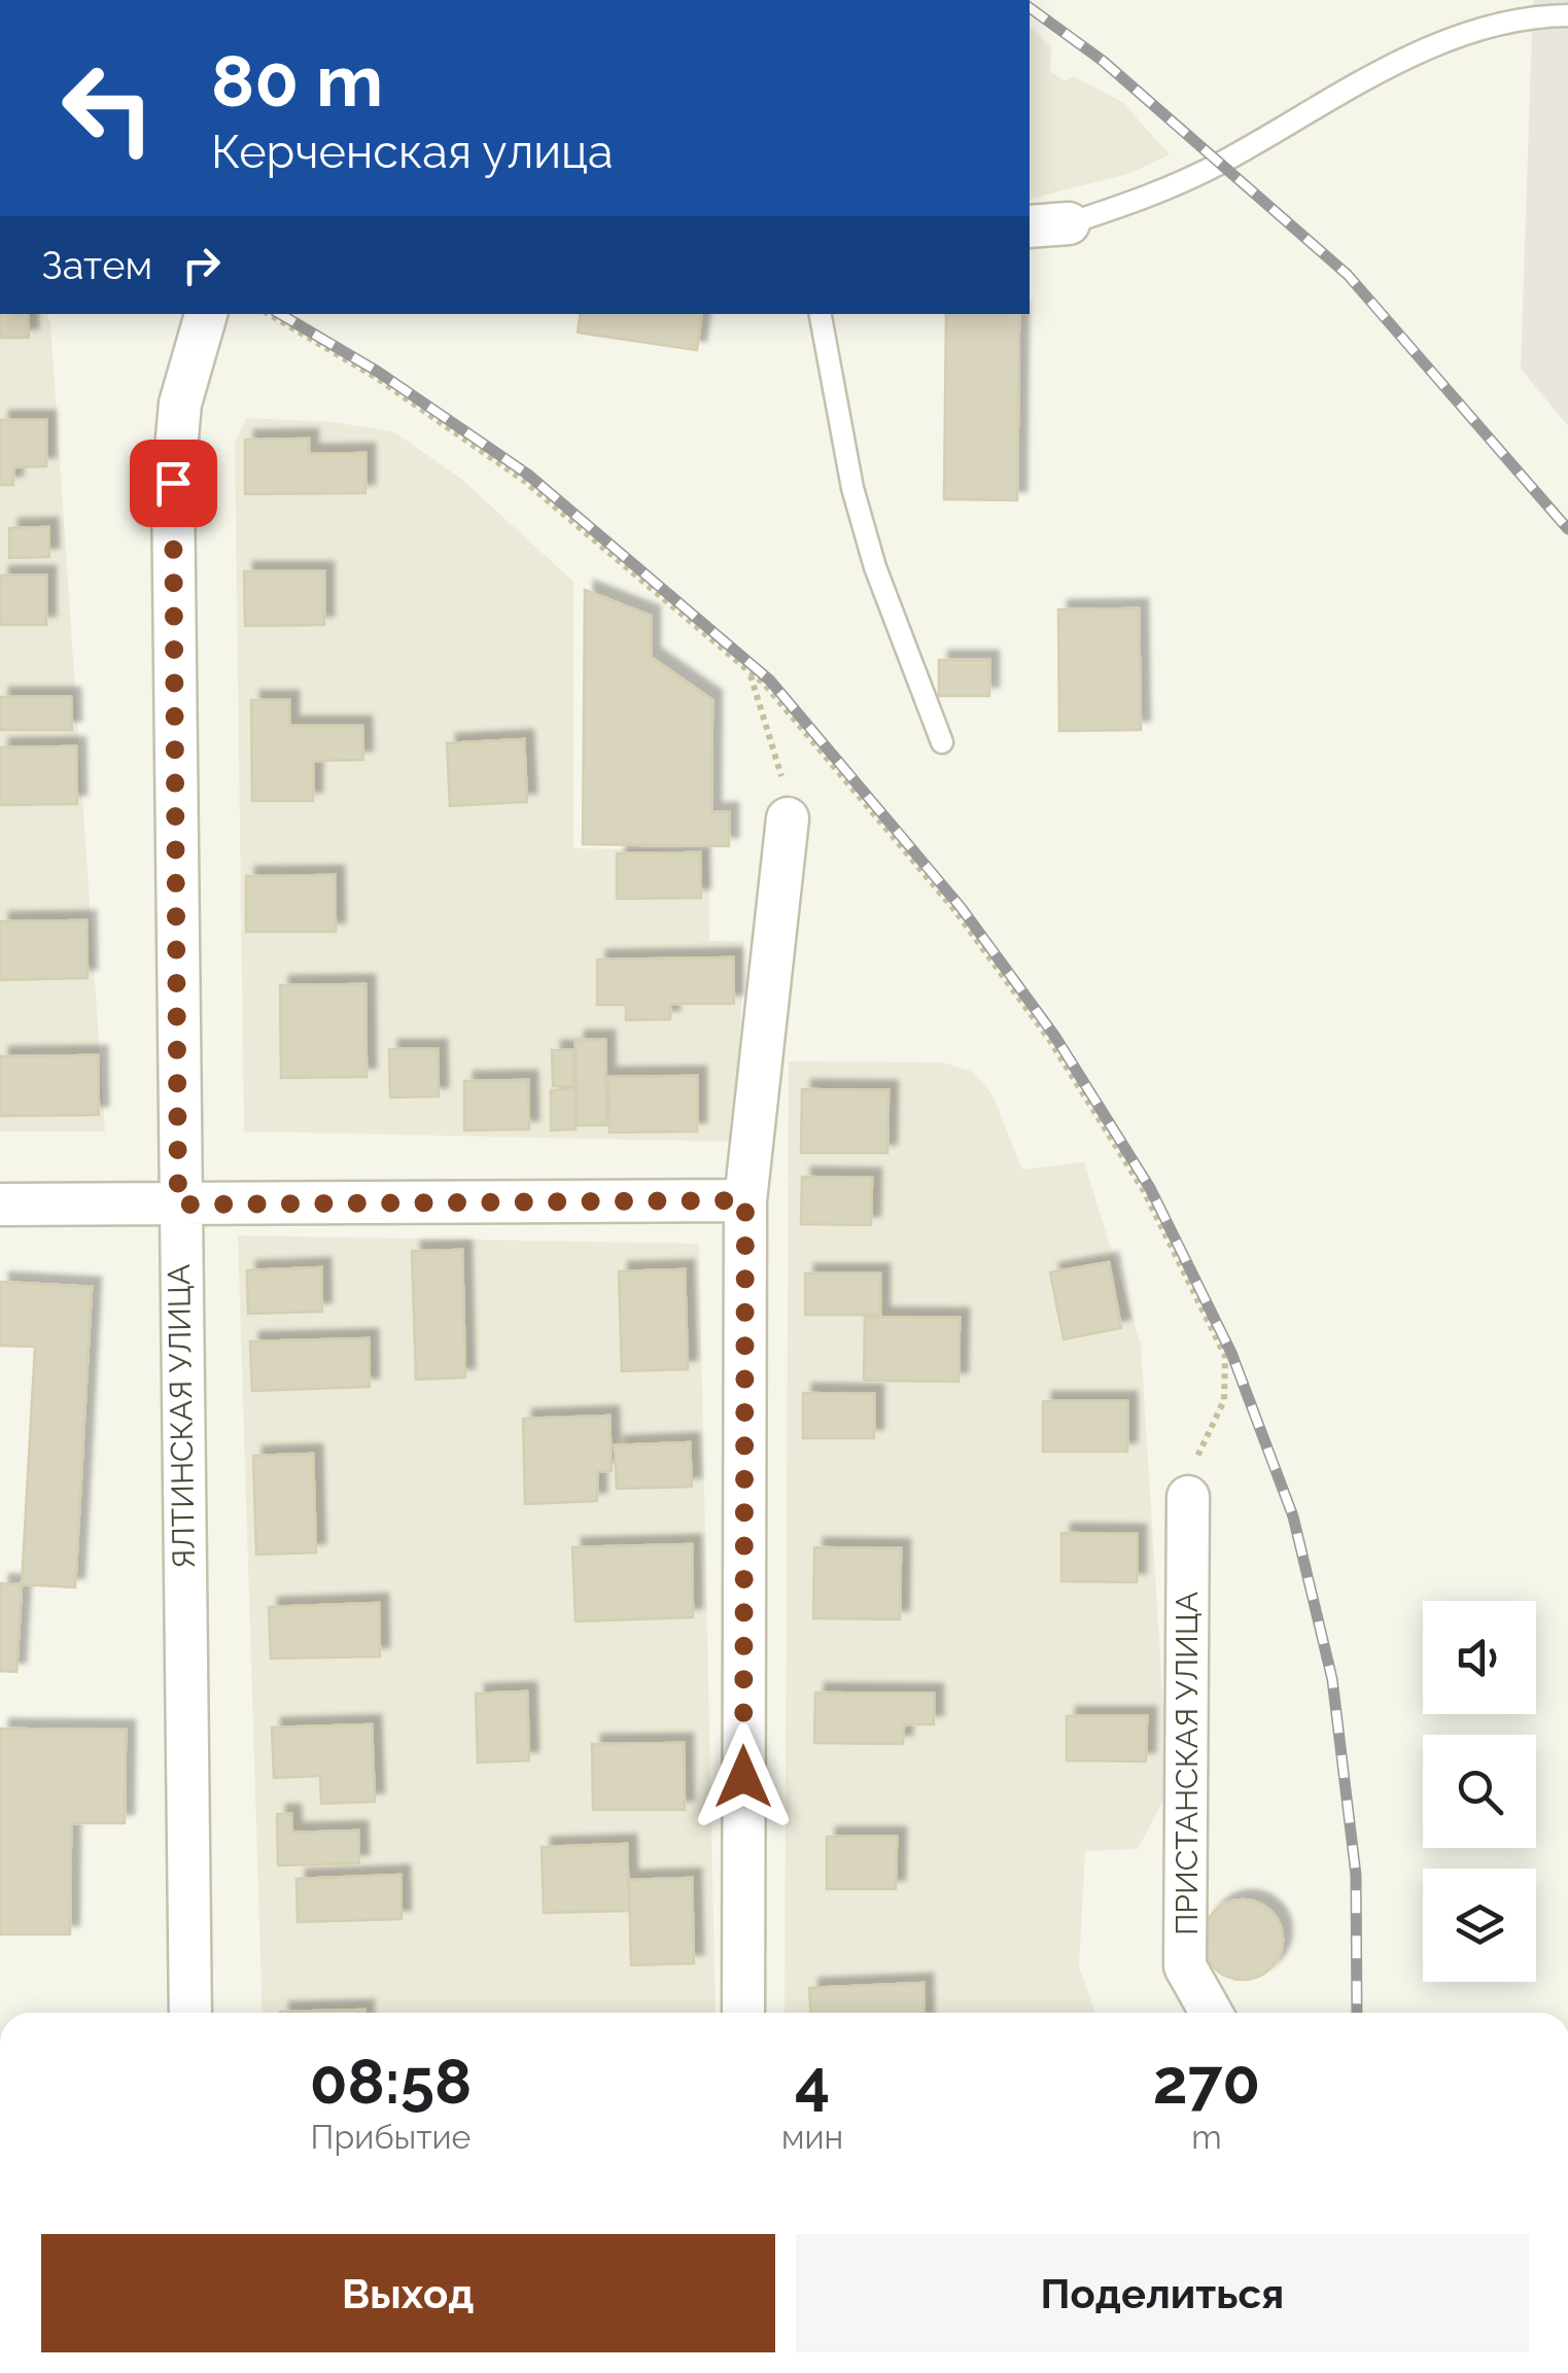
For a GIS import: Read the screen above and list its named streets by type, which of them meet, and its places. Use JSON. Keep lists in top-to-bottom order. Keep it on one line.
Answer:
{"streets":{"street":["ЯЛТИНСКАЯ УЛИЦА","ПРИСТАНСКАЯ УЛИЦА"]},"page":{"turn":["80 m","Керченская улица"],"then":"Затем","eta":["08:58","Прибытие","4","мин","270","m"],"buttons":["Выход","Поделиться"]}}
